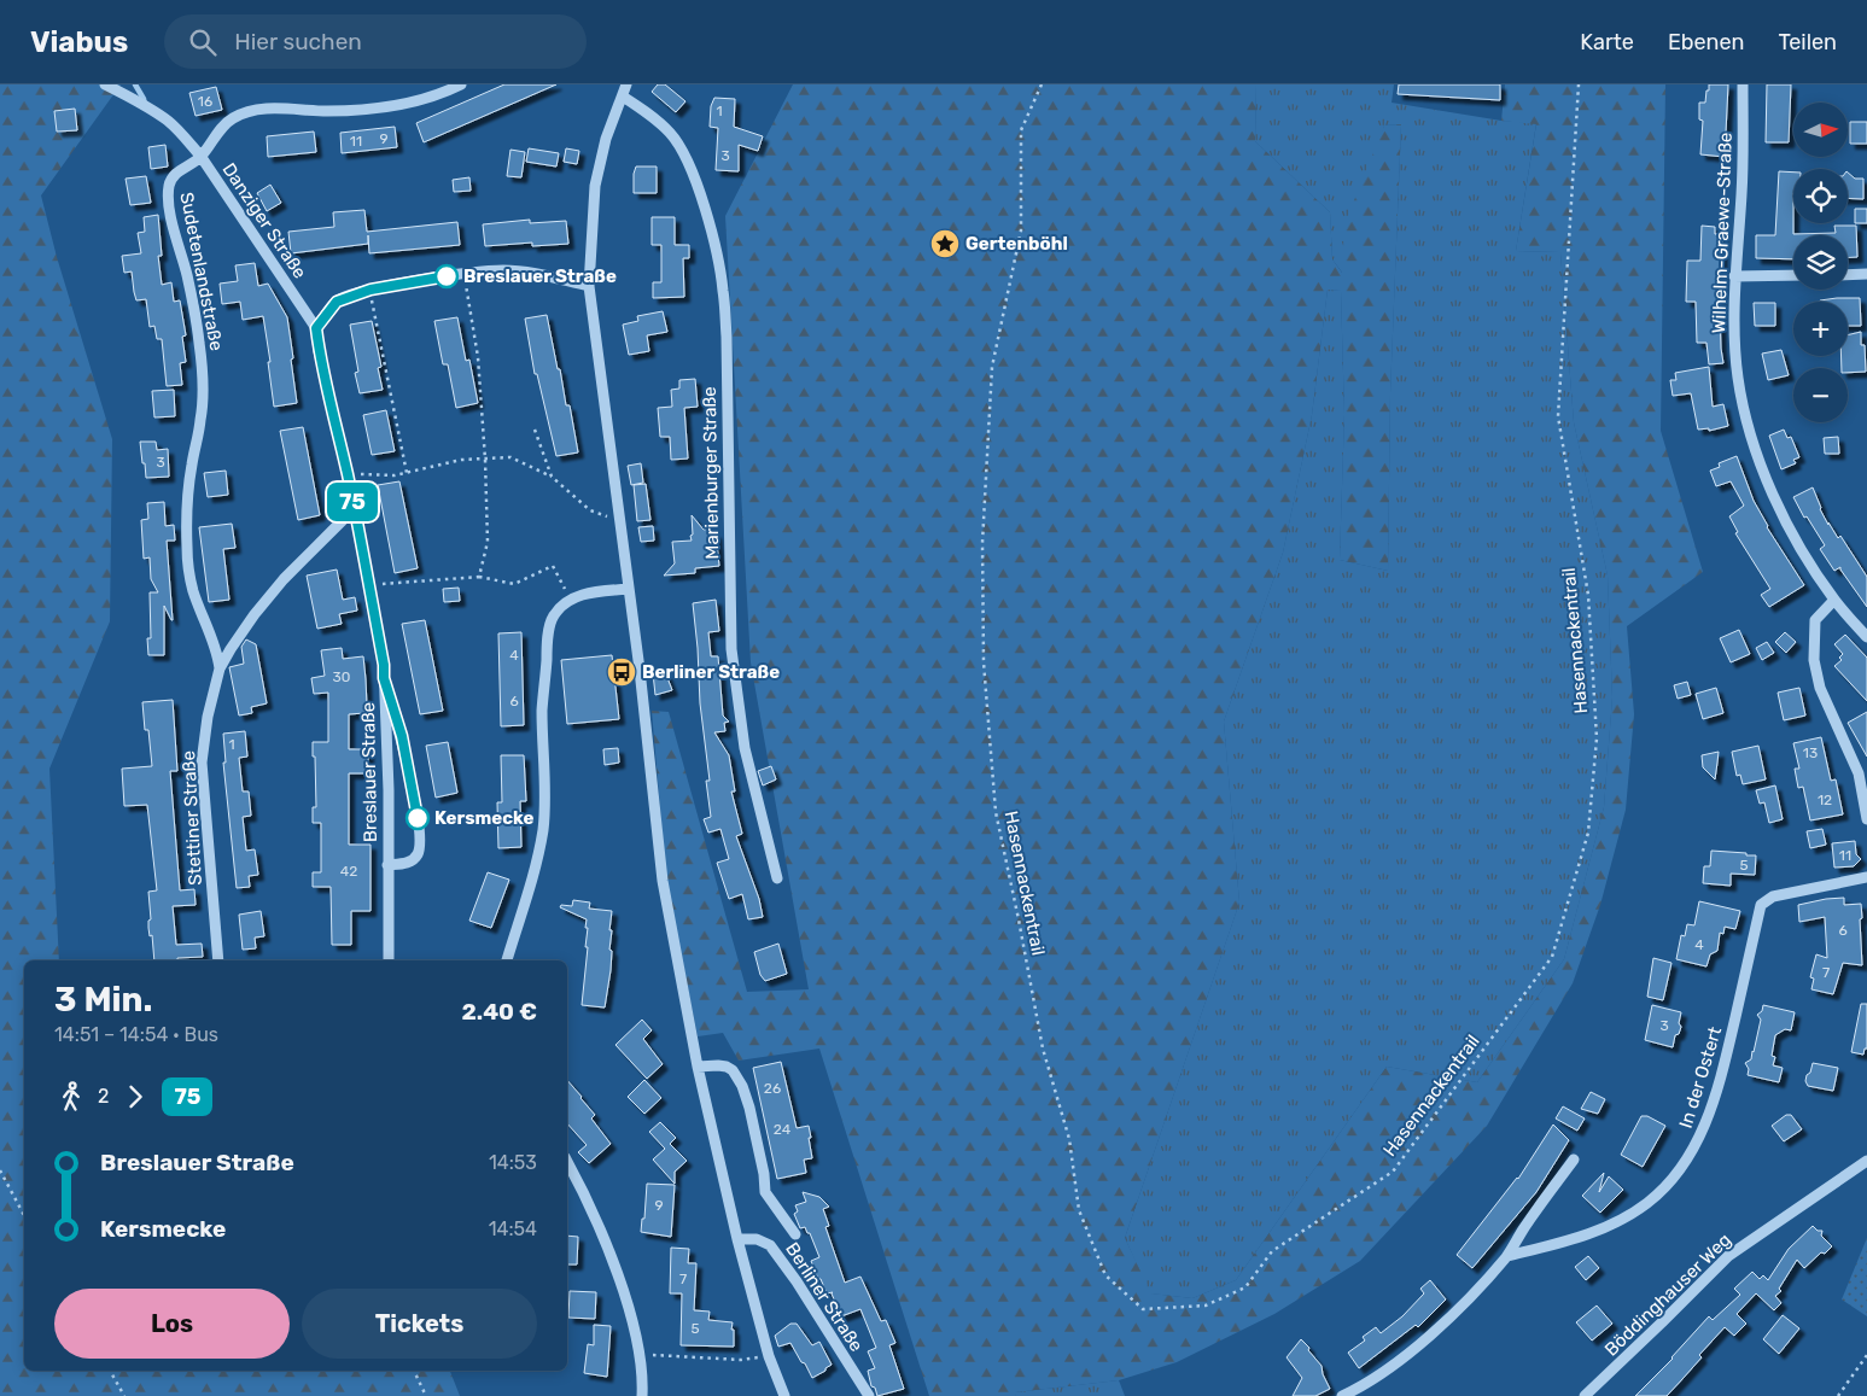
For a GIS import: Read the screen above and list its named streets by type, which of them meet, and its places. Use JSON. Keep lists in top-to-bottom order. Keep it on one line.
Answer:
{"streets":{"street":["Danziger Straße","Wilhelm-Graewe-Straße","Sudetenlandstraße","Marienburger Straße","Breslauer Straße","Stettiner Straße","In der Ostert","Böddinghauser Weg","Berliner Straße"],"path":["Hasennackentrail"]},"crossings":[["Danziger Straße","Sudetenlandstraße"],["Danziger Straße","Breslauer Straße"],["Sudetenlandstraße","Stettiner Straße"],["Breslauer Straße","Stettiner Straße"]],"places":{"place":["Gertenböhl"],"other":["Breslauer Straße","Kersmecke"],"bus stop":["Berliner Straße"]},"lines":["bus line 75"],"house_numbers":["16","1","9","11","3","3","4","30","6","1","13","12","11","5","42","6","4","7","3","26","24","9","7","5"],"north":"right","page":{"header":"Viabus","search":"Hier suchen","nav":["Karte","Ebenen","Teilen"],"on_map":"75","map_buttons":["+","−"],"heading":["3 Min.","14:51 – 14:54 · Bus","2.40 €"],"legs":["2","75"],"list":[{"name":"Breslauer Straße","value":"14:53"},{"name":"Kersmecke","value":"14:54"}],"buttons":["Los","Tickets"]}}
